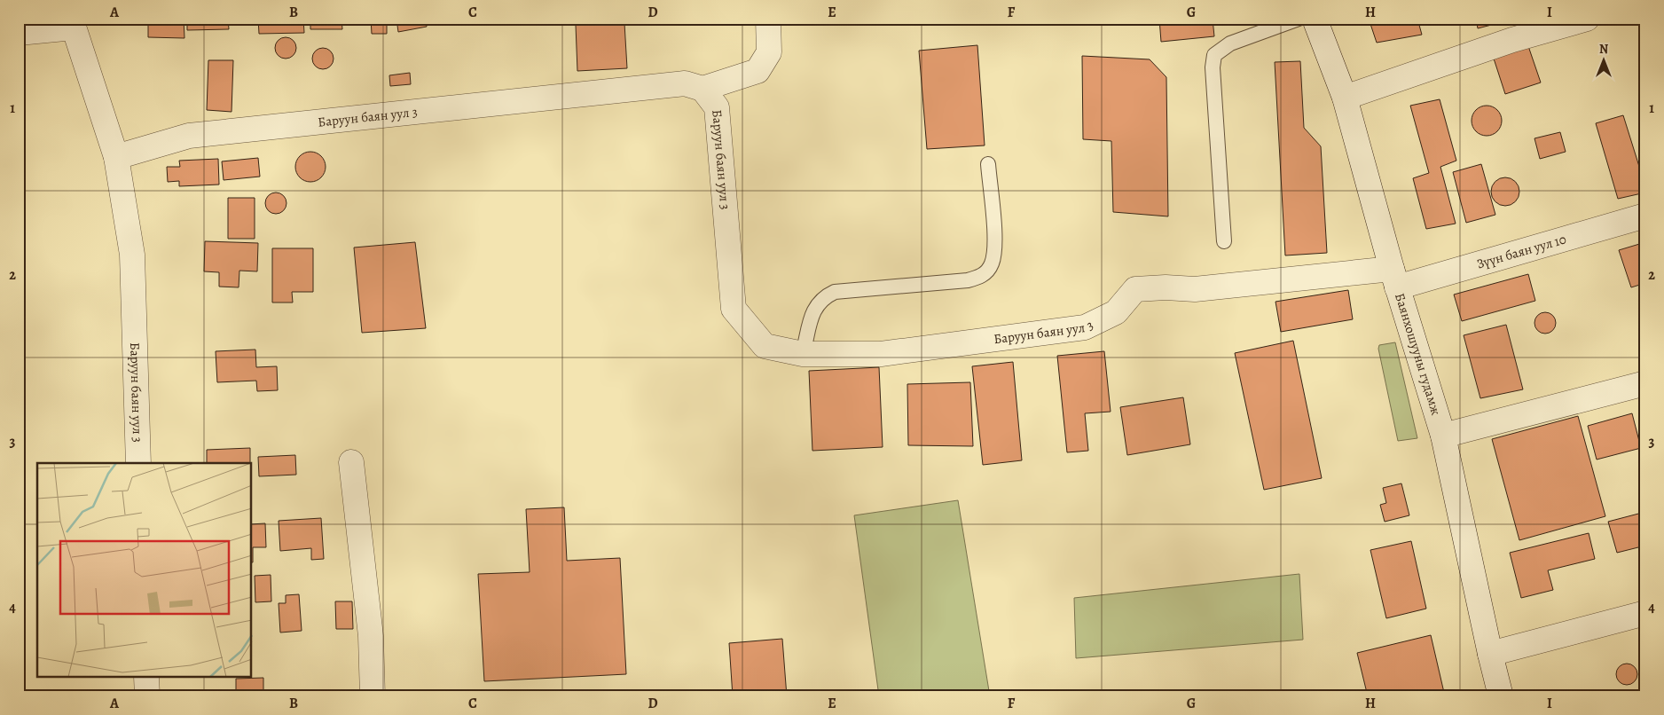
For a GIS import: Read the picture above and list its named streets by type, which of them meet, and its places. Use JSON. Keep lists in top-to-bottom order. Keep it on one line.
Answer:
{"streets":{"street":["Баруун баян уул 3","Зүүн баян уул 10","Баянхошууны гудамж"]},"crossings":[["Баруун баян уул 3","Зүүн баян уул 10"],["Баруун баян уул 3","Баянхошууны гудамж"],["Зүүн баян уул 10","Баянхошууны гудамж"]],"north":"top","grid":{"columns":["A","B","C","D","E","F","G","H","I"],"rows":["1","2","3","4"]}}
